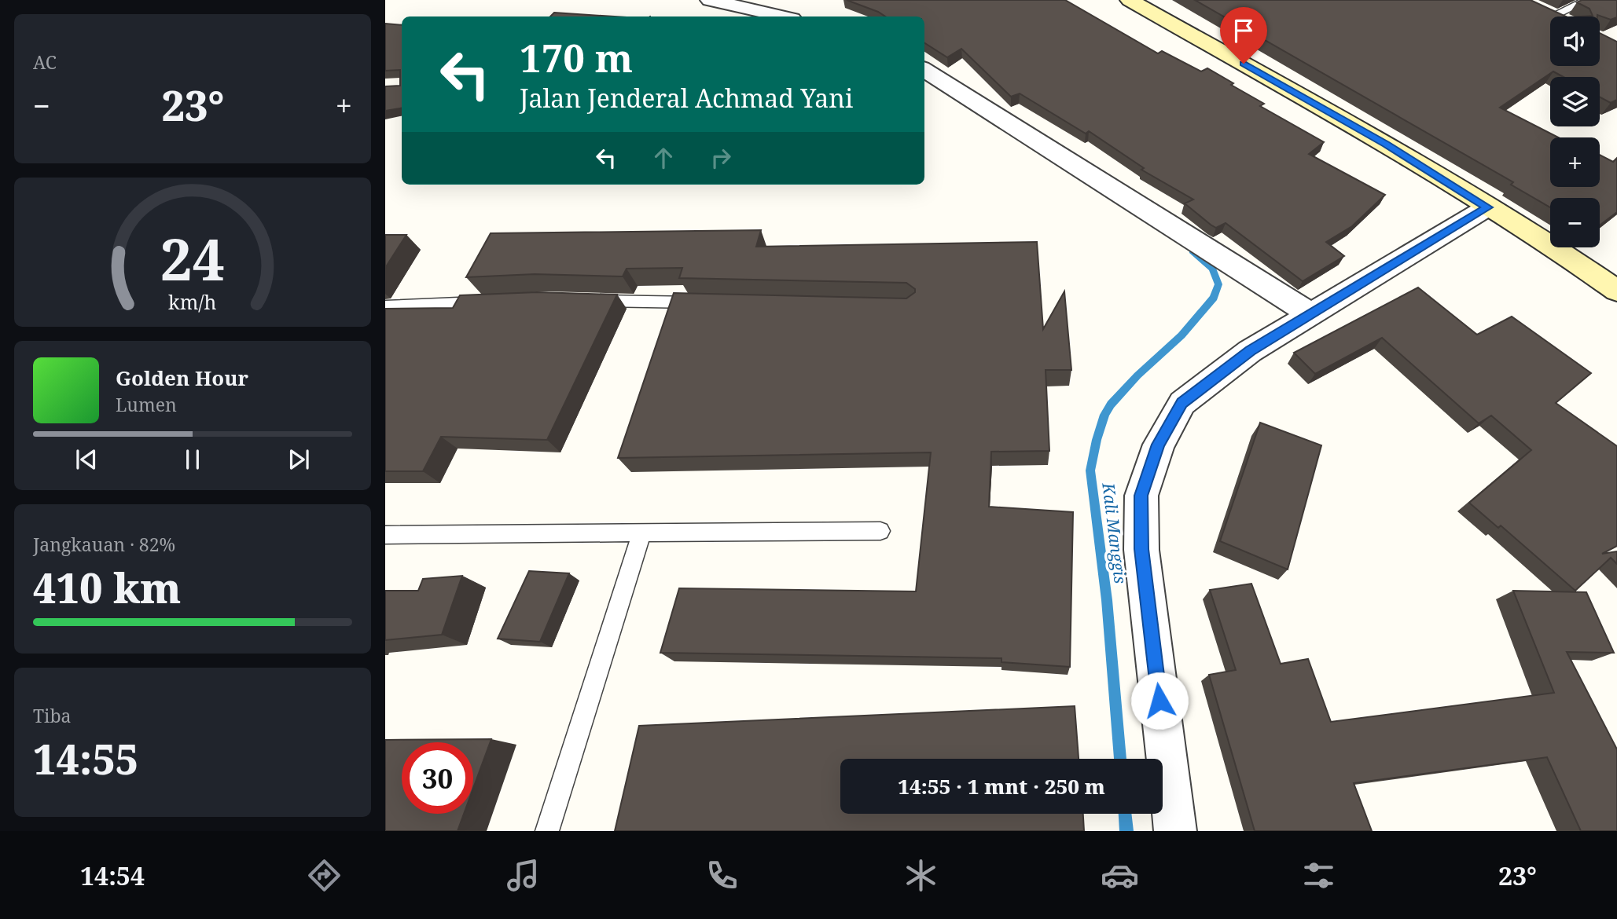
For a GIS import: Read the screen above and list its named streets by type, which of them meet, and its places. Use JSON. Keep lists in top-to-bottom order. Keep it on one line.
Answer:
{"water":["Kali Manggis"],"page":{"tile":["AC",["Jangkauan · 82%","410 km"],["Tiba","14:55"]],"map_buttons":["+","−"],"turn":["170 m","Jalan Jenderal Achmad Yani"],"heat":["−","23°","+"],"song":["Golden Hour","Lumen"],"limit":"30","trip":"14:55 · 1 mnt · 250 m","tabs":["14:54","23°"],"gauge":["24","km/h"]}}
